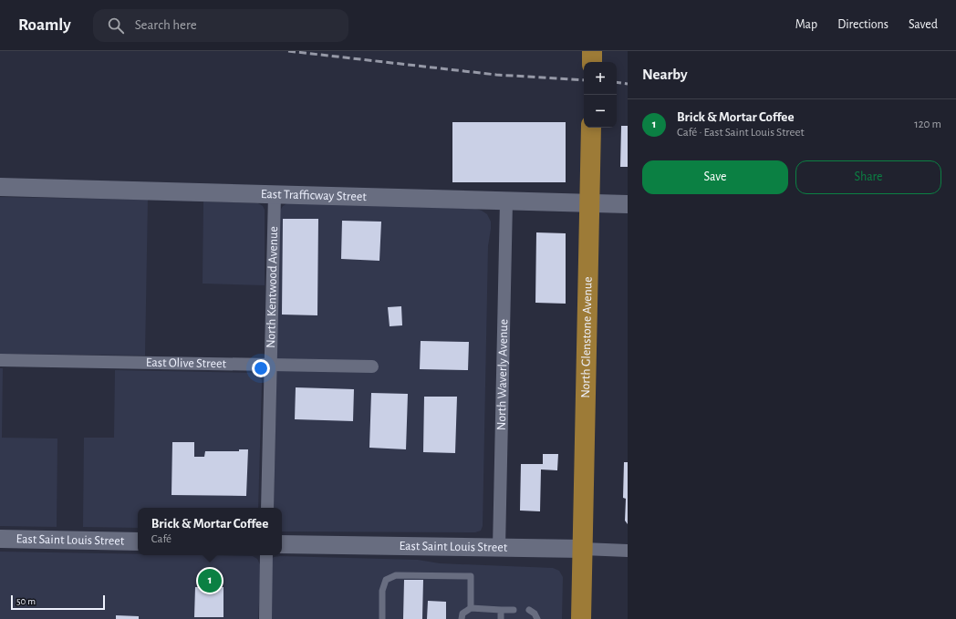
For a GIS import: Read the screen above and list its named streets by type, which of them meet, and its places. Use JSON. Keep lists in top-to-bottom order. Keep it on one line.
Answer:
{"streets":{"main road":["East Trafficway Street","North Glenstone Avenue","East Saint Louis Street"],"street":["North Kentwood Avenue","East Olive Street","North Waverly Avenue"]},"crossings":[["East Trafficway Street","North Kentwood Avenue"],["East Trafficway Street","North Waverly Avenue"],["North Kentwood Avenue","East Olive Street"],["North Glenstone Avenue","East Saint Louis Street"],["North Waverly Avenue","East Saint Louis Street"]],"scale_bar":"50 m","page":{"header":"Roamly","search":"Search here","nav":["Map","Directions","Saved"],"heading":"Nearby","map_buttons":["+","−"],"list":[{"mark":"1","name":"Brick & Mortar Coffee","note":"Café · East Saint Louis Street","value":"120 m"}],"buttons":["Save","Share"],"popup":["Brick & Mortar Coffee","Café"],"pins":"1","scale":"50 m"}}
